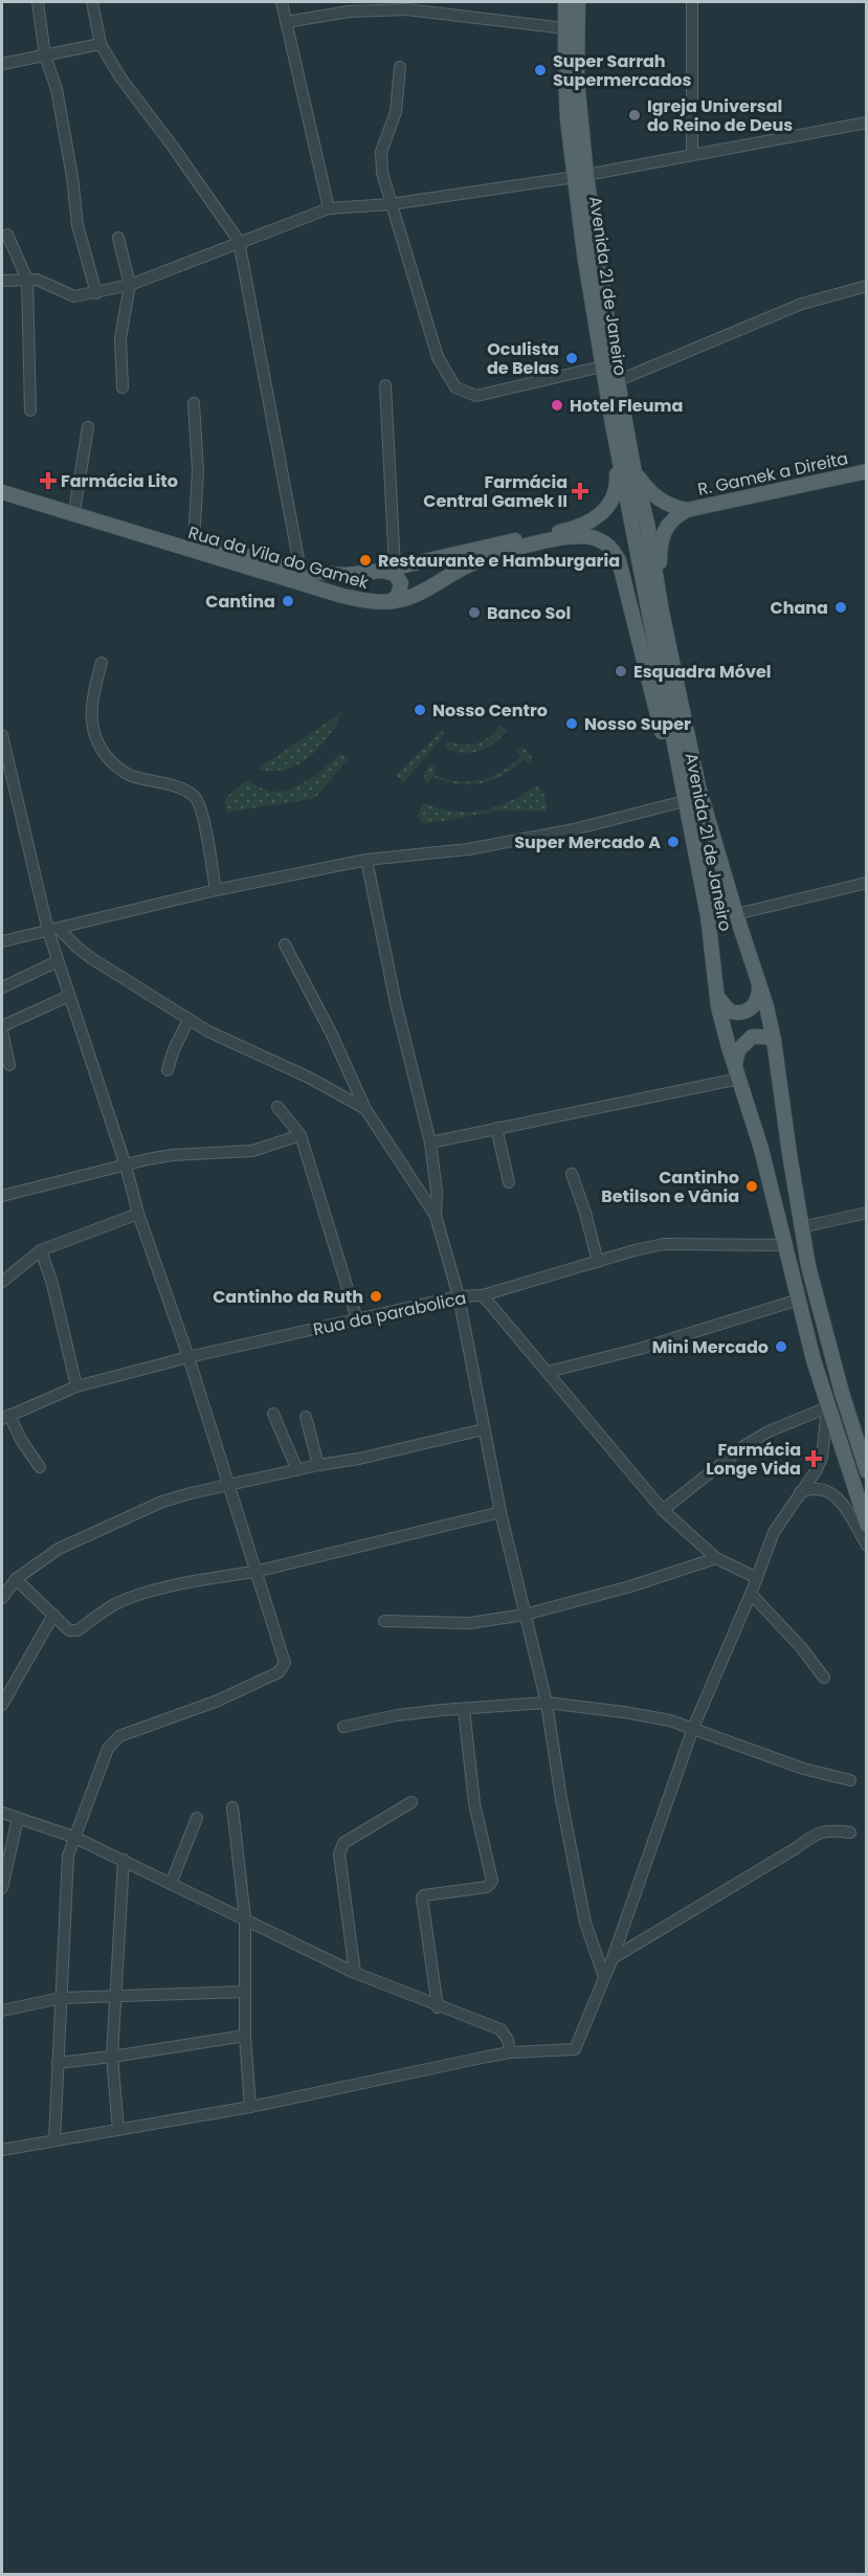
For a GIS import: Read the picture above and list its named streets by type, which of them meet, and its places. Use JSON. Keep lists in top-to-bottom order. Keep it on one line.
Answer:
{"streets":{"main road":["Avenida 21 de Janeiro","R. Gamek a Direita","Rua da Vila do Gamek"],"street":["Rua da parabolica"]},"crossings":[["Avenida 21 de Janeiro","Rua da Vila do Gamek"],["Avenida 21 de Janeiro","Rua da parabolica"]],"places":{"other":["Super Sarrah Supermercados","Igreja Universal do Reino de Deus","Oculista de Belas","Hotel Fleuma","Restaurante e Hamburgaria","Cantina","Chana","Banco Sol","Esquadra Móvel","Nosso Centro","Nosso Super","Super Mercado A","Cantinho Betilson e Vânia","Cantinho da Ruth","Mini Mercado"],"health":["Farmácia Lito","Farmácia Central Gamek II","Farmácia Longe Vida"]}}
